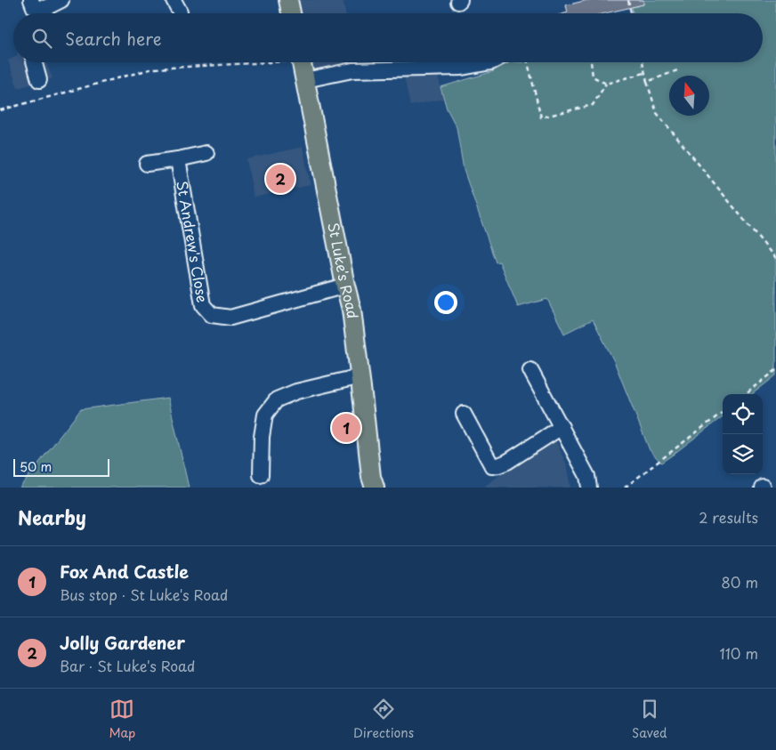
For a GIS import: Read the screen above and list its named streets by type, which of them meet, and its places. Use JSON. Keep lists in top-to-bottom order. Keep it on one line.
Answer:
{"streets":{"main road":["St Luke's Road"],"street":["St Andrew's Close"]},"crossings":[["St Andrew's Close","St Luke's Road"]],"scale_bar":"50 m","north":"top","page":{"search":"Search here","pins":["2","1"],"scale":"50 m","heading":["Nearby","2 results"],"list":[{"mark":"1","name":"Fox And Castle","note":"Bus stop · St Luke's Road","value":"80 m"},{"mark":"2","name":"Jolly Gardener","note":"Bar · St Luke's Road","value":"110 m"}],"nav":["Map","Directions","Saved"]}}
